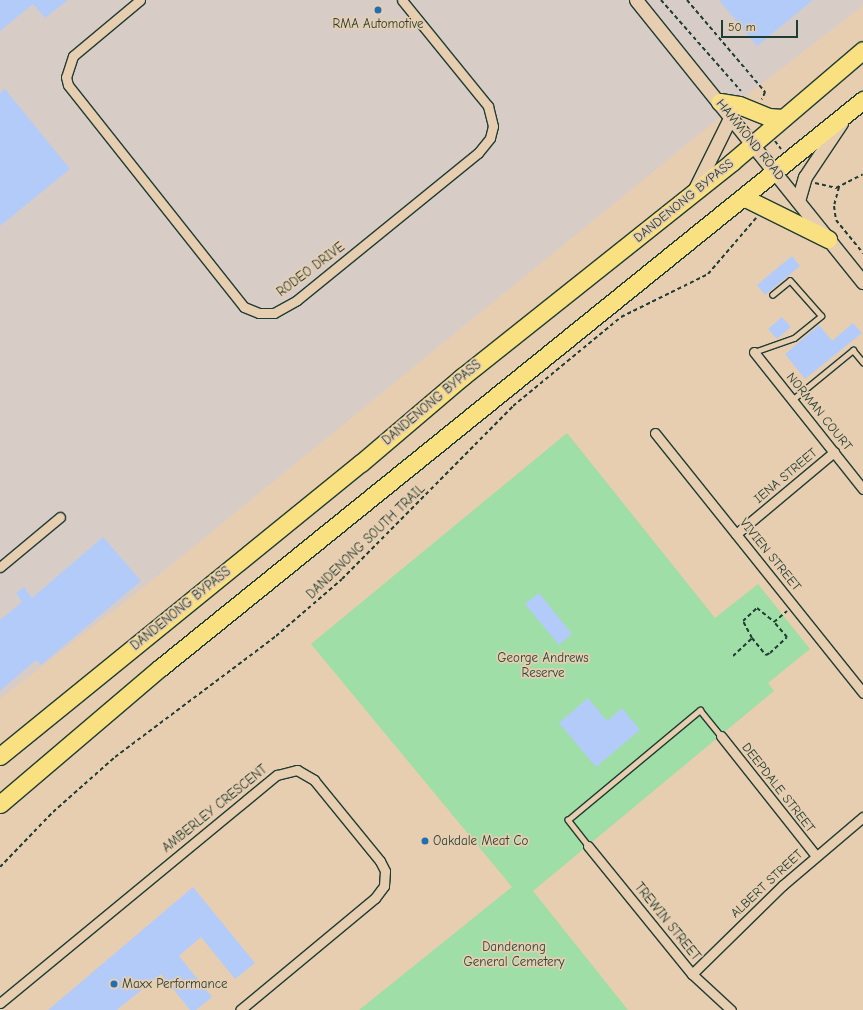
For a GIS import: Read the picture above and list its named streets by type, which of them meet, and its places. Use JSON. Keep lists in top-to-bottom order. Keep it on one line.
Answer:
{"streets":{"highway":["DANDENONG BYPASS"],"main road":["HAMMOND ROAD"],"street":["RODEO DRIVE","NORMAN COURT","IENA STREET","VIVIEN STREET","DEEPDALE STREET","AMBERLEY CRESCENT","ALBERT STREET","TREWIN STREET"],"path":["DANDENONG SOUTH TRAIL"]},"crossings":[["HAMMOND ROAD","DANDENONG BYPASS"],["NORMAN COURT","IENA STREET"],["IENA STREET","VIVIEN STREET"],["DEEPDALE STREET","ALBERT STREET"],["ALBERT STREET","TREWIN STREET"]],"parks":["George Andrews Reserve","Dandenong General Cemetery"],"places":["RMA Automotive","Oakdale Meat Co","Maxx Performance"],"scale_bar":"50 m"}
